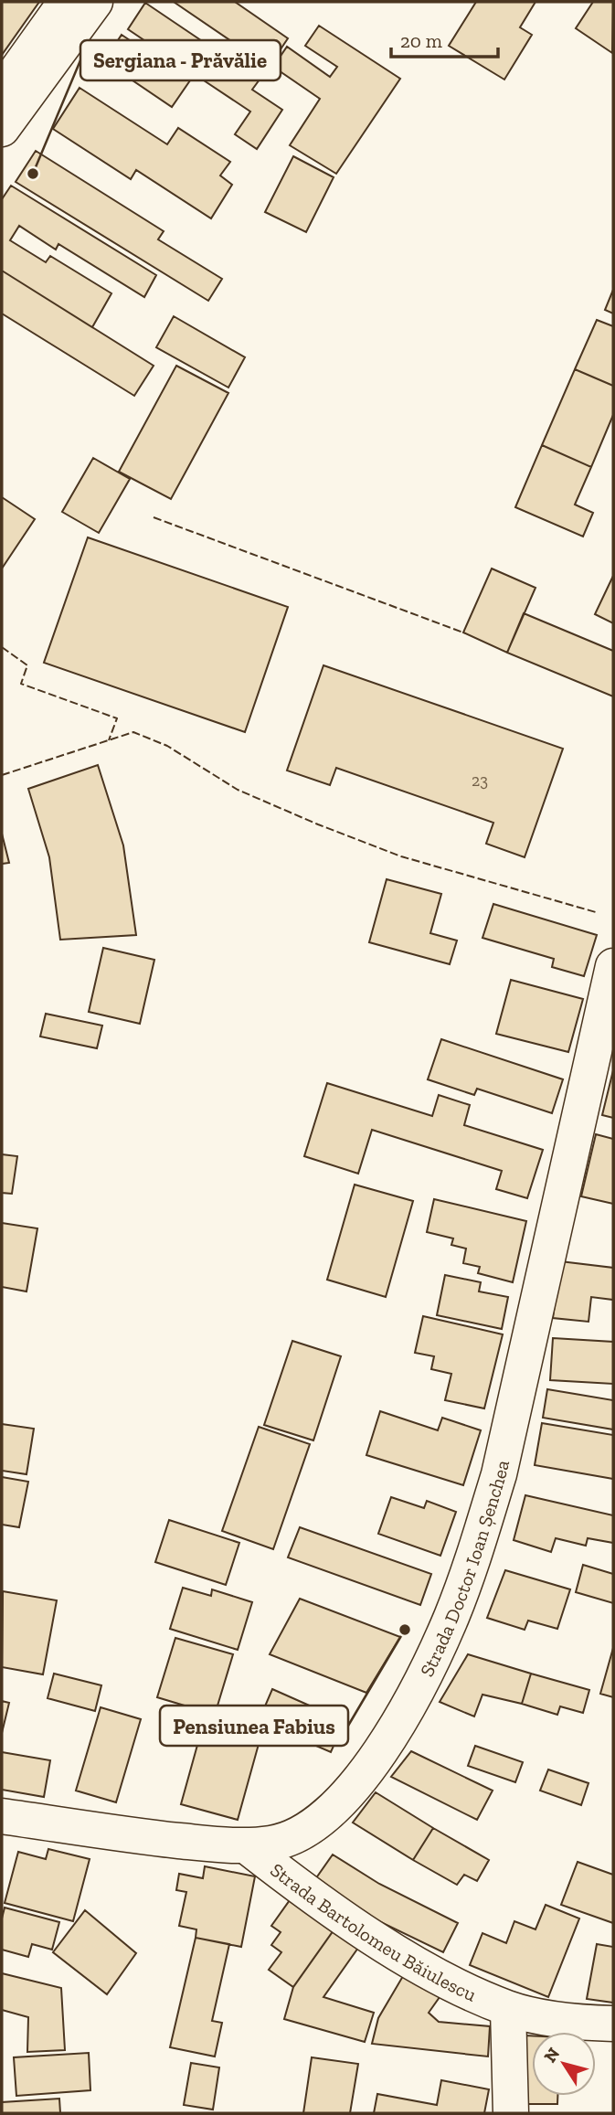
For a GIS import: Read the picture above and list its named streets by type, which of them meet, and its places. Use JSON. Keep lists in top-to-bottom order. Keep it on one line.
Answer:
{"streets":{"main road":["Strada Doctor Ioan Șenchea","Strada Bartolomeu Băiulescu"]},"crossings":[["Strada Doctor Ioan Șenchea","Strada Bartolomeu Băiulescu"]],"places":["Sergiana - Prăvălie","Pensiunea Fabius"],"house_numbers":["23"],"scale_bar":"20 m","north":"top left"}
